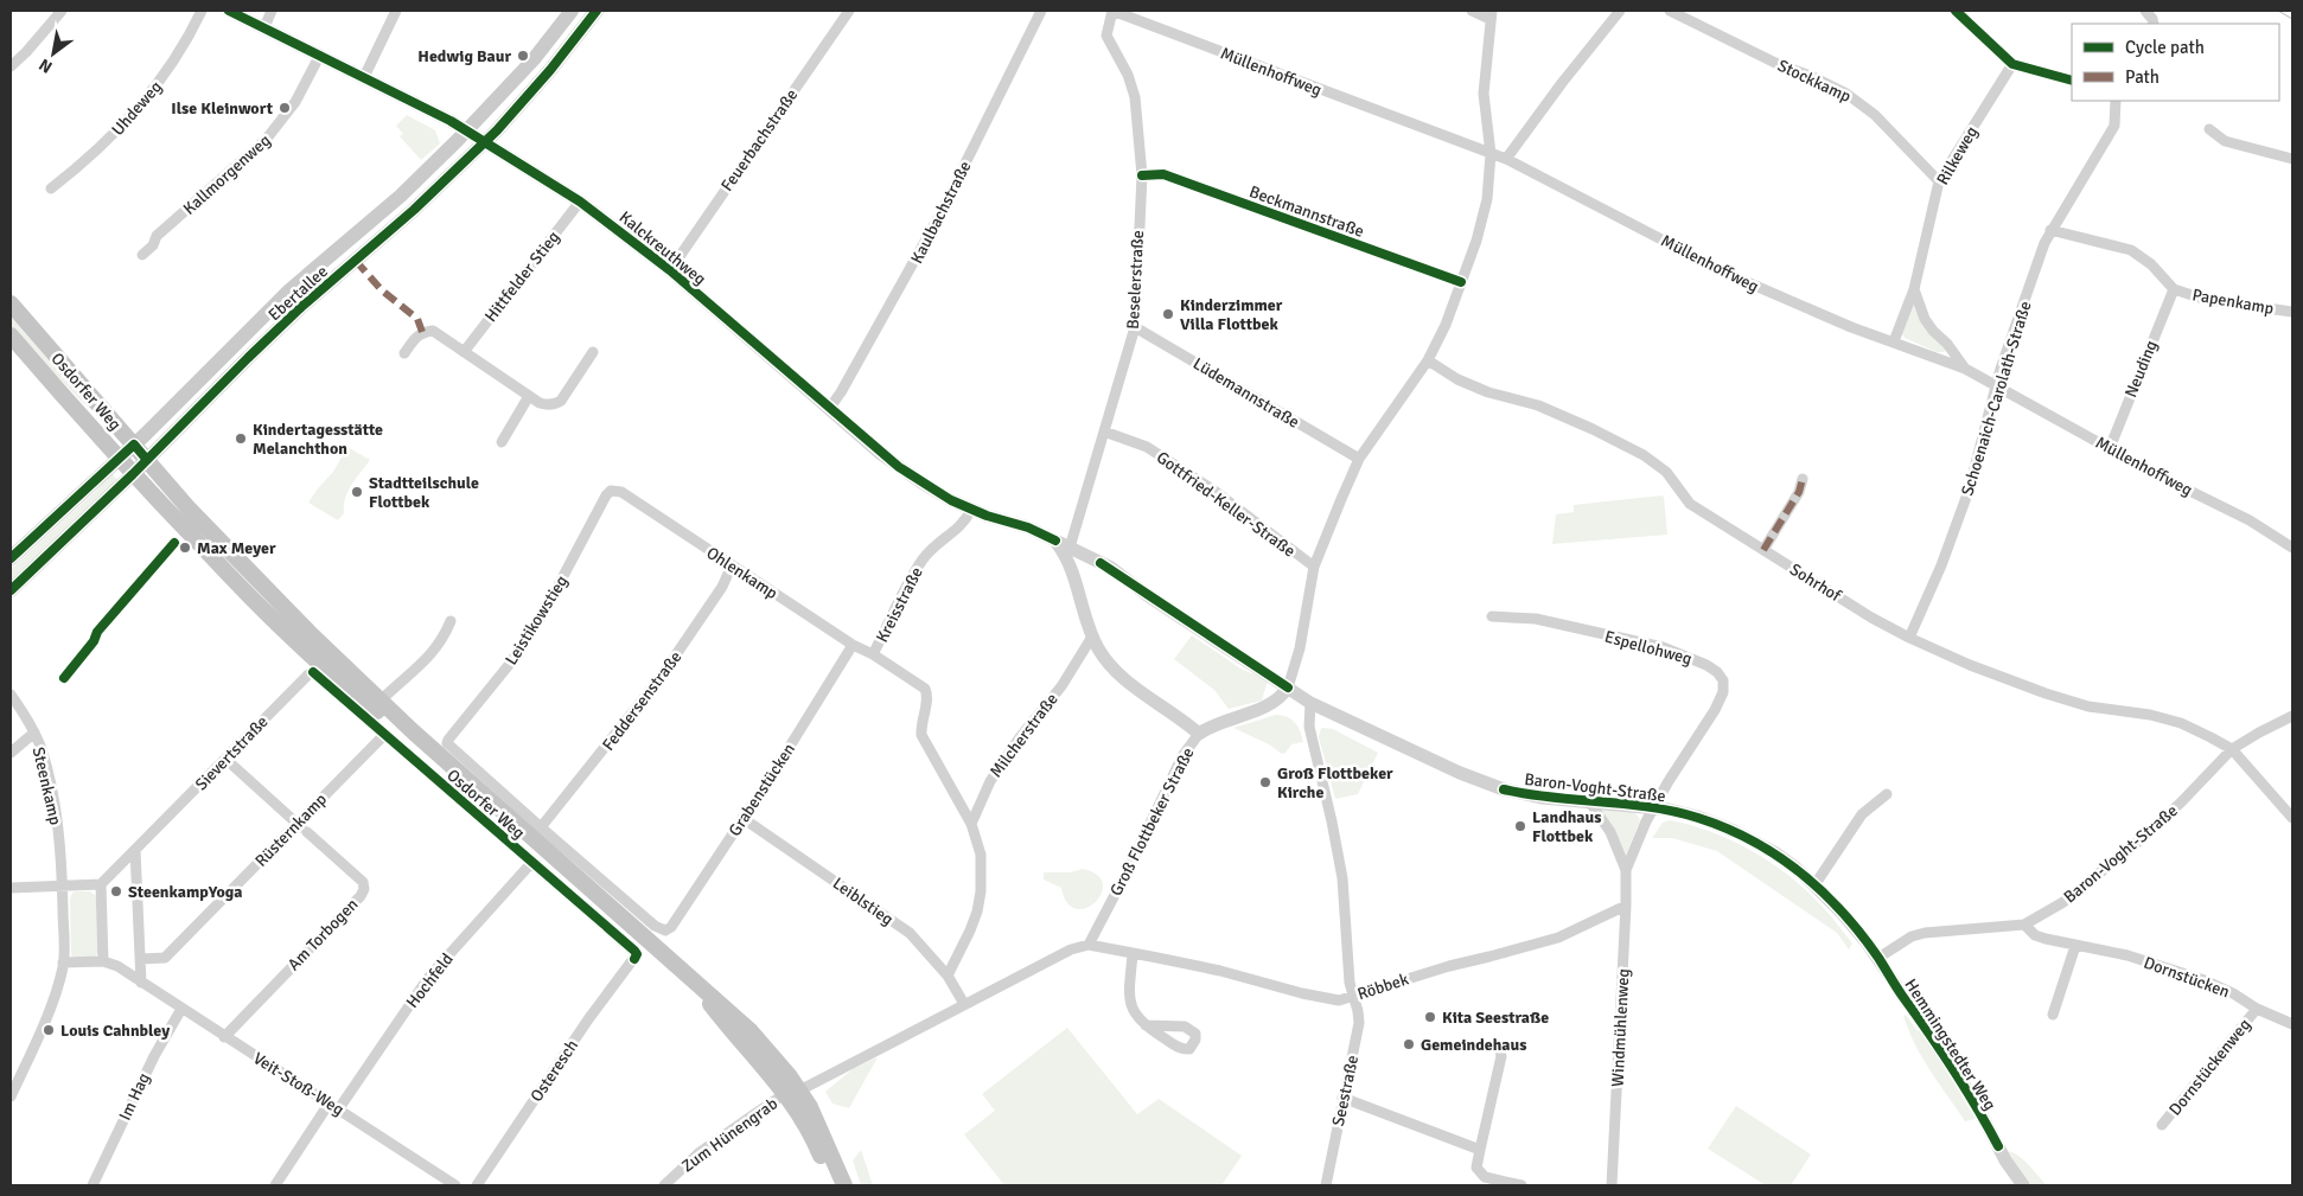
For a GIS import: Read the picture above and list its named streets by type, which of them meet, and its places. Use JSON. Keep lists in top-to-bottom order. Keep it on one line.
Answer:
{"streets":{"main road":["Ebertallee","Osdorfer Weg"],"street":["Müllenhoffweg","Stockkamp","Uhdeweg","Feuerbachstraße","Rilkeweg","Kallmorgenweg","Beckmannstraße","Kaulbachstraße","Kalckreuthweg","Hittfelder Stieg","Beselerstraße","Papenkamp","Neuding","Lüdemannstraße","Schoenaich-Carolath-Straße","Gottfried-Keller-Straße","Ohlenkamp","Sohrhof","Kreisstraße","Leistikowstieg","Espellohweg","Feddersenstraße","Milcherstraße","Sievertstraße","Steenkamp","Baron-Voght-Straße","Grabenstücken","Groß Flottbeker Straße","Rüsternkamp","Leiblstieg","Am Torbogen","Dornstücken","Hochfeld","Röbbek","Windmühlenweg","Hemmingstedter Weg","Dornstückenweg","Osteresch","Veit-Stoß-Weg","Seestraße","Im Hag","Zum Hünengrab"]},"crossings":[["Müllenhoffweg","Rilkeweg"],["Müllenhoffweg","Beselerstraße"],["Müllenhoffweg","Neuding"],["Müllenhoffweg","Schoenaich-Carolath-Straße"],["Stockkamp","Rilkeweg"],["Feuerbachstraße","Kalckreuthweg"],["Kallmorgenweg","Kalckreuthweg"],["Beckmannstraße","Beselerstraße"],["Kaulbachstraße","Kalckreuthweg"],["Kalckreuthweg","Hittfelder Stieg"],["Kalckreuthweg","Ebertallee"],["Kalckreuthweg","Kreisstraße"],["Kalckreuthweg","Baron-Voght-Straße"],["Beselerstraße","Lüdemannstraße"],["Beselerstraße","Gottfried-Keller-Straße"],["Beselerstraße","Baron-Voght-Straße"],["Ebertallee","Osdorfer Weg"],["Papenkamp","Neuding"],["Papenkamp","Schoenaich-Carolath-Straße"],["Osdorfer Weg","Leistikowstieg"],["Osdorfer Weg","Feddersenstraße"],["Osdorfer Weg","Sievertstraße"],["Osdorfer Weg","Grabenstücken"],["Osdorfer Weg","Rüsternkamp"],["Osdorfer Weg","Hochfeld"],["Osdorfer Weg","Osteresch"],["Osdorfer Weg","Zum Hünengrab"],["Schoenaich-Carolath-Straße","Sohrhof"],["Ohlenkamp","Kreisstraße"],["Ohlenkamp","Leistikowstieg"],["Ohlenkamp","Feddersenstraße"],["Ohlenkamp","Grabenstücken"],["Sohrhof","Baron-Voght-Straße"],["Kreisstraße","Milcherstraße"],["Espellohweg","Baron-Voght-Straße"],["Espellohweg","Windmühlenweg"],["Sievertstraße","Am Torbogen"],["Baron-Voght-Straße","Groß Flottbeker Straße"],["Baron-Voght-Straße","Dornstücken"],["Baron-Voght-Straße","Windmühlenweg"],["Baron-Voght-Straße","Hemmingstedter Weg"],["Baron-Voght-Straße","Seestraße"],["Grabenstücken","Leiblstieg"],["Groß Flottbeker Straße","Röbbek"],["Rüsternkamp","Am Torbogen"],["Am Torbogen","Veit-Stoß-Weg"],["Dornstücken","Dornstückenweg"],["Hochfeld","Veit-Stoß-Weg"],["Röbbek","Windmühlenweg"],["Röbbek","Seestraße"],["Veit-Stoß-Weg","Im Hag"]],"places":["Hedwig Baur","Ilse Kleinwort","Kinderzimmer Villa Flottbek","Kindertagesstätte Melanchthon","Stadtteilschule Flottbek","Max Meyer","Groß Flottbeker Kirche","Landhaus Flottbek","SteenkampYoga","Kita Seestraße","Louis Cahnbley","Gemeindehaus"],"legend":["Cycle path","Path"],"north":"bottom left"}
